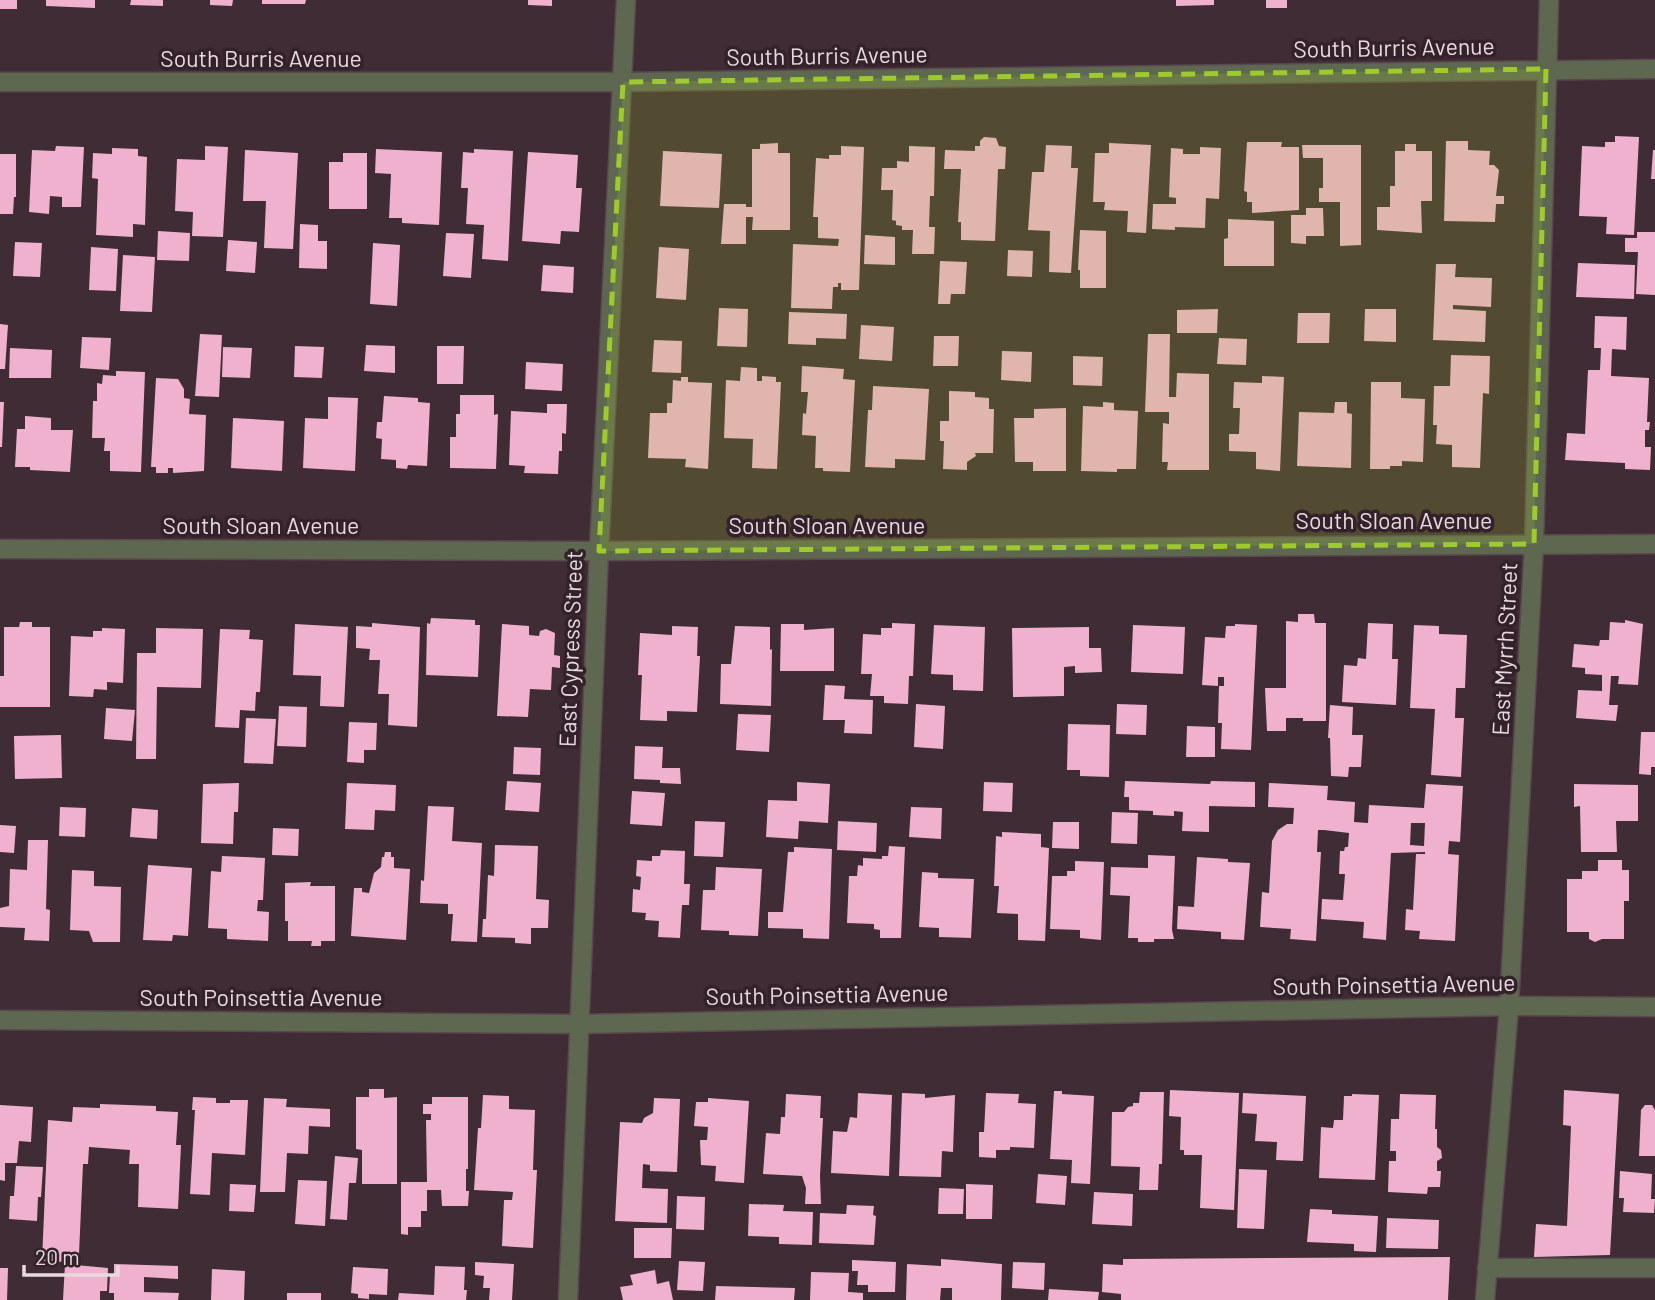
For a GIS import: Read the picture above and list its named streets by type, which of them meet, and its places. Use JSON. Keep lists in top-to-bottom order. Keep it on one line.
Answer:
{"streets":{"street":["South Burris Avenue","South Sloan Avenue","East Cypress Street","East Myrrh Street","South Poinsettia Avenue"]},"crossings":[["South Burris Avenue","East Cypress Street"],["South Burris Avenue","East Myrrh Street"],["South Sloan Avenue","East Cypress Street"],["South Sloan Avenue","East Myrrh Street"],["East Cypress Street","South Poinsettia Avenue"],["East Myrrh Street","South Poinsettia Avenue"]],"scale_bar":"20 m"}
